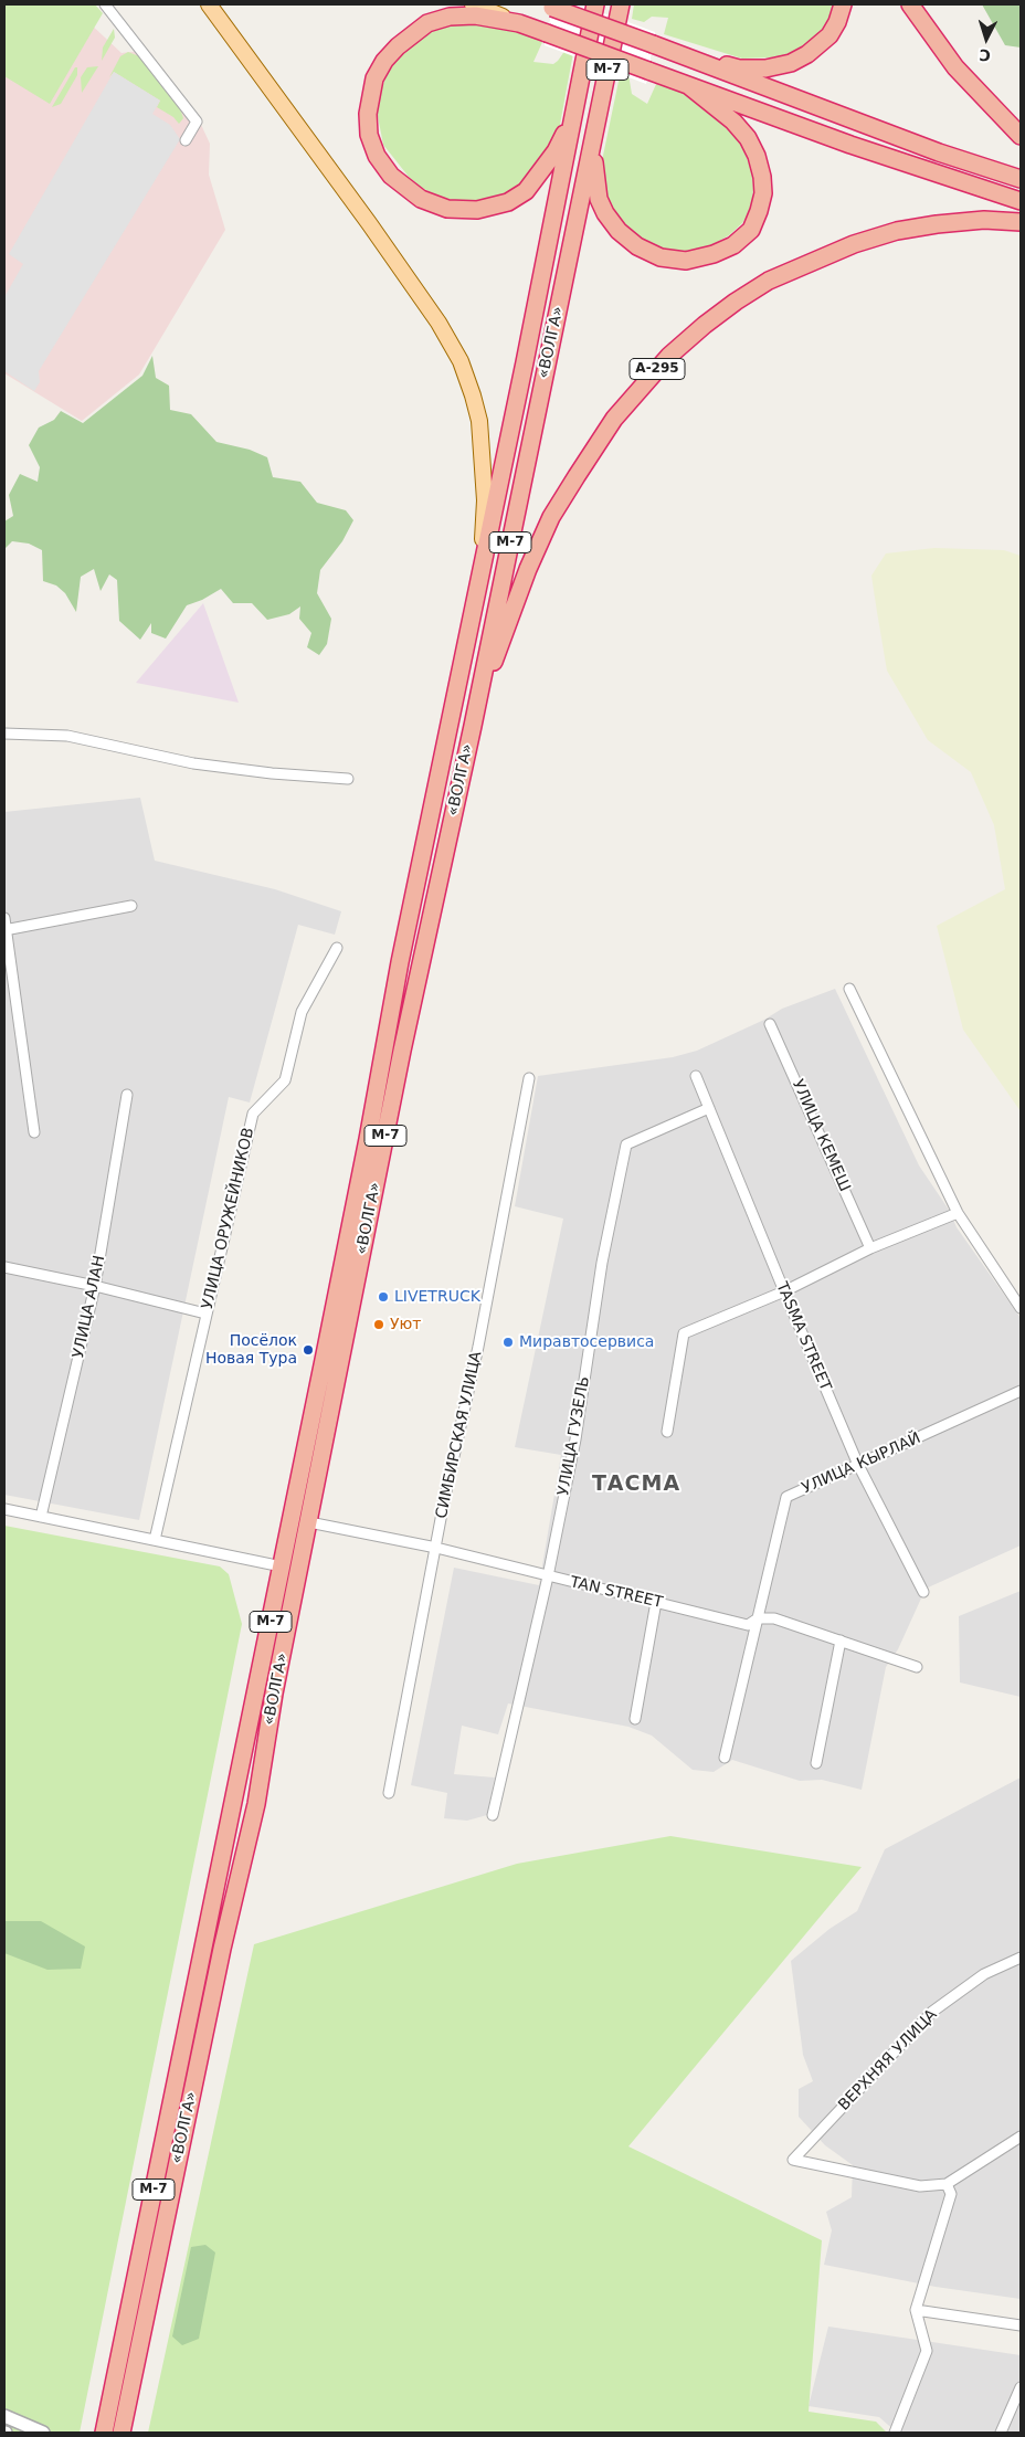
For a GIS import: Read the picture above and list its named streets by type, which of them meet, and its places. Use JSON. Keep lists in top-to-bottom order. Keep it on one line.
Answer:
{"streets":{"highway":["М-7","«ВОЛГА»","А-295"],"street":["УЛИЦА КЕМЕШ","УЛИЦА ОРУЖЕЙНИКОВ","УЛИЦА АЛАН","TASMA STREET","СИМБИРСКАЯ УЛИЦА","УЛИЦА ГУЗЕЛЬ","УЛИЦА КЫРЛАЙ","TAN STREET","ВЕРХНЯЯ УЛИЦА"]},"crossings":[["«ВОЛГА»","А-295"],["«ВОЛГА»","TAN STREET"],["TASMA STREET","УЛИЦА ГУЗЕЛЬ"],["TASMA STREET","УЛИЦА КЫРЛАЙ"],["СИМБИРСКАЯ УЛИЦА","TAN STREET"],["УЛИЦА ГУЗЕЛЬ","TAN STREET"],["УЛИЦА КЫРЛАЙ","TAN STREET"]],"districts":["ТАСМА"],"places":["LIVETRUCK","Уют","Миравтосервиса","Посёлок Новая Тура"],"north":"bottom"}
